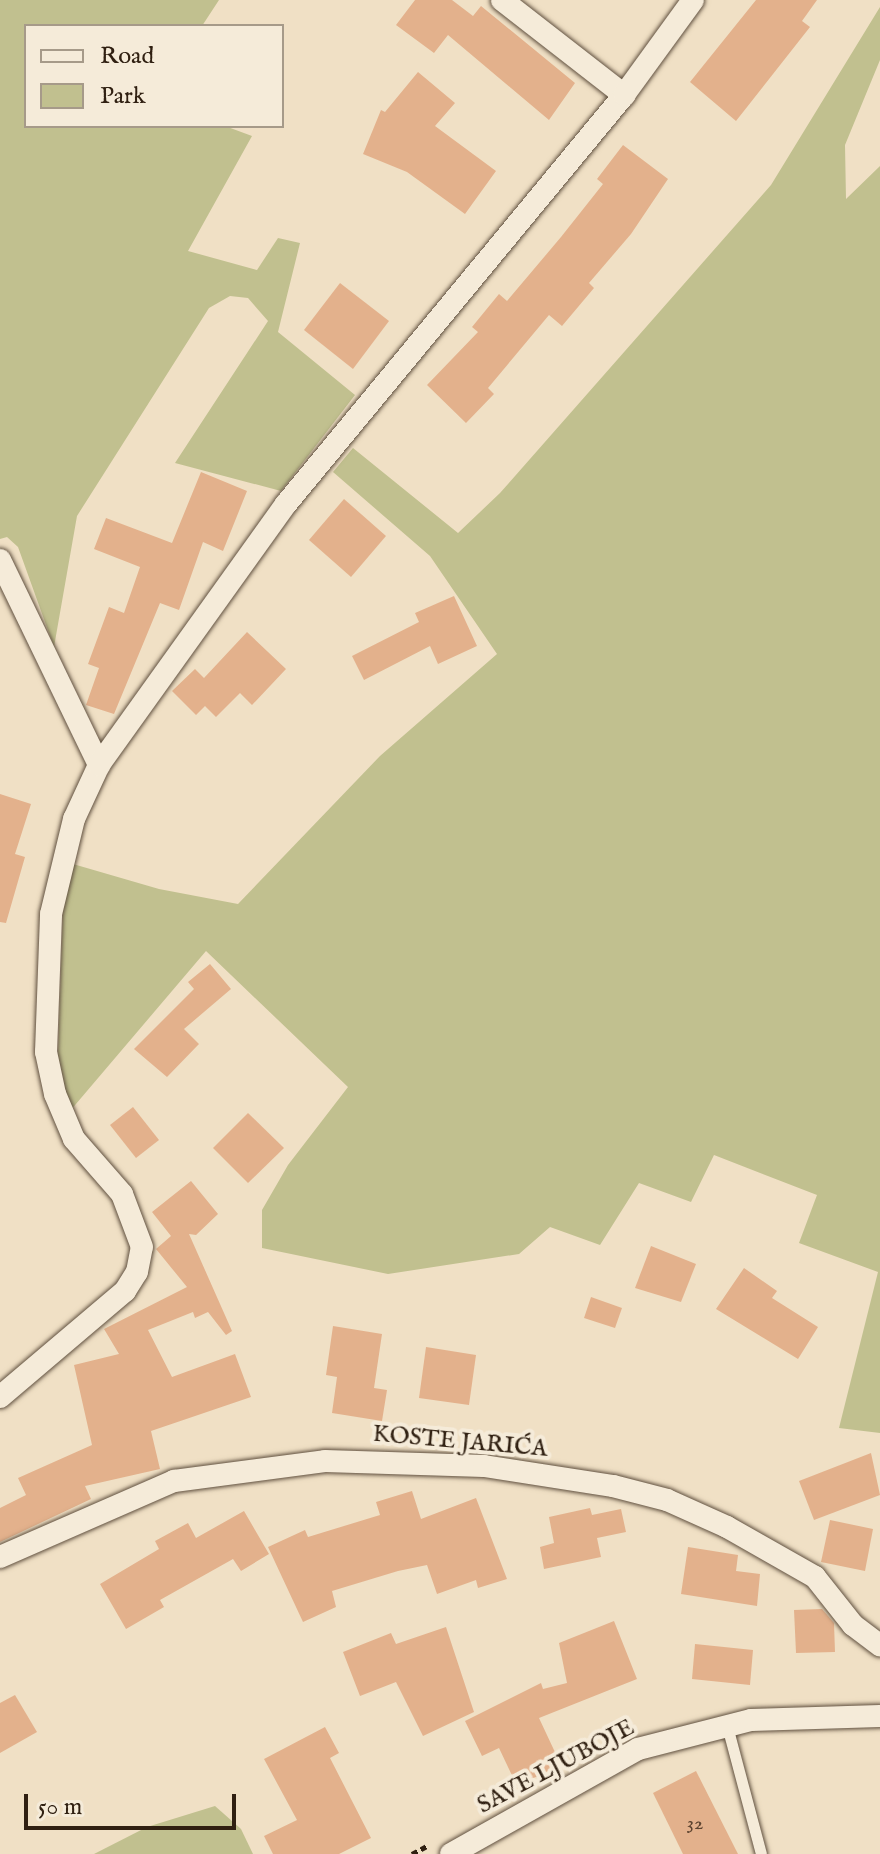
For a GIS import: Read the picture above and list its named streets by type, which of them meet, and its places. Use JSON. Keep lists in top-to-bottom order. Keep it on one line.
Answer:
{"streets":{"street":["KOSTE JARIĆA","SAVE LJUBOJE"]},"house_numbers":["32"],"legend":["Road","Park"],"scale_bar":"50 m"}
